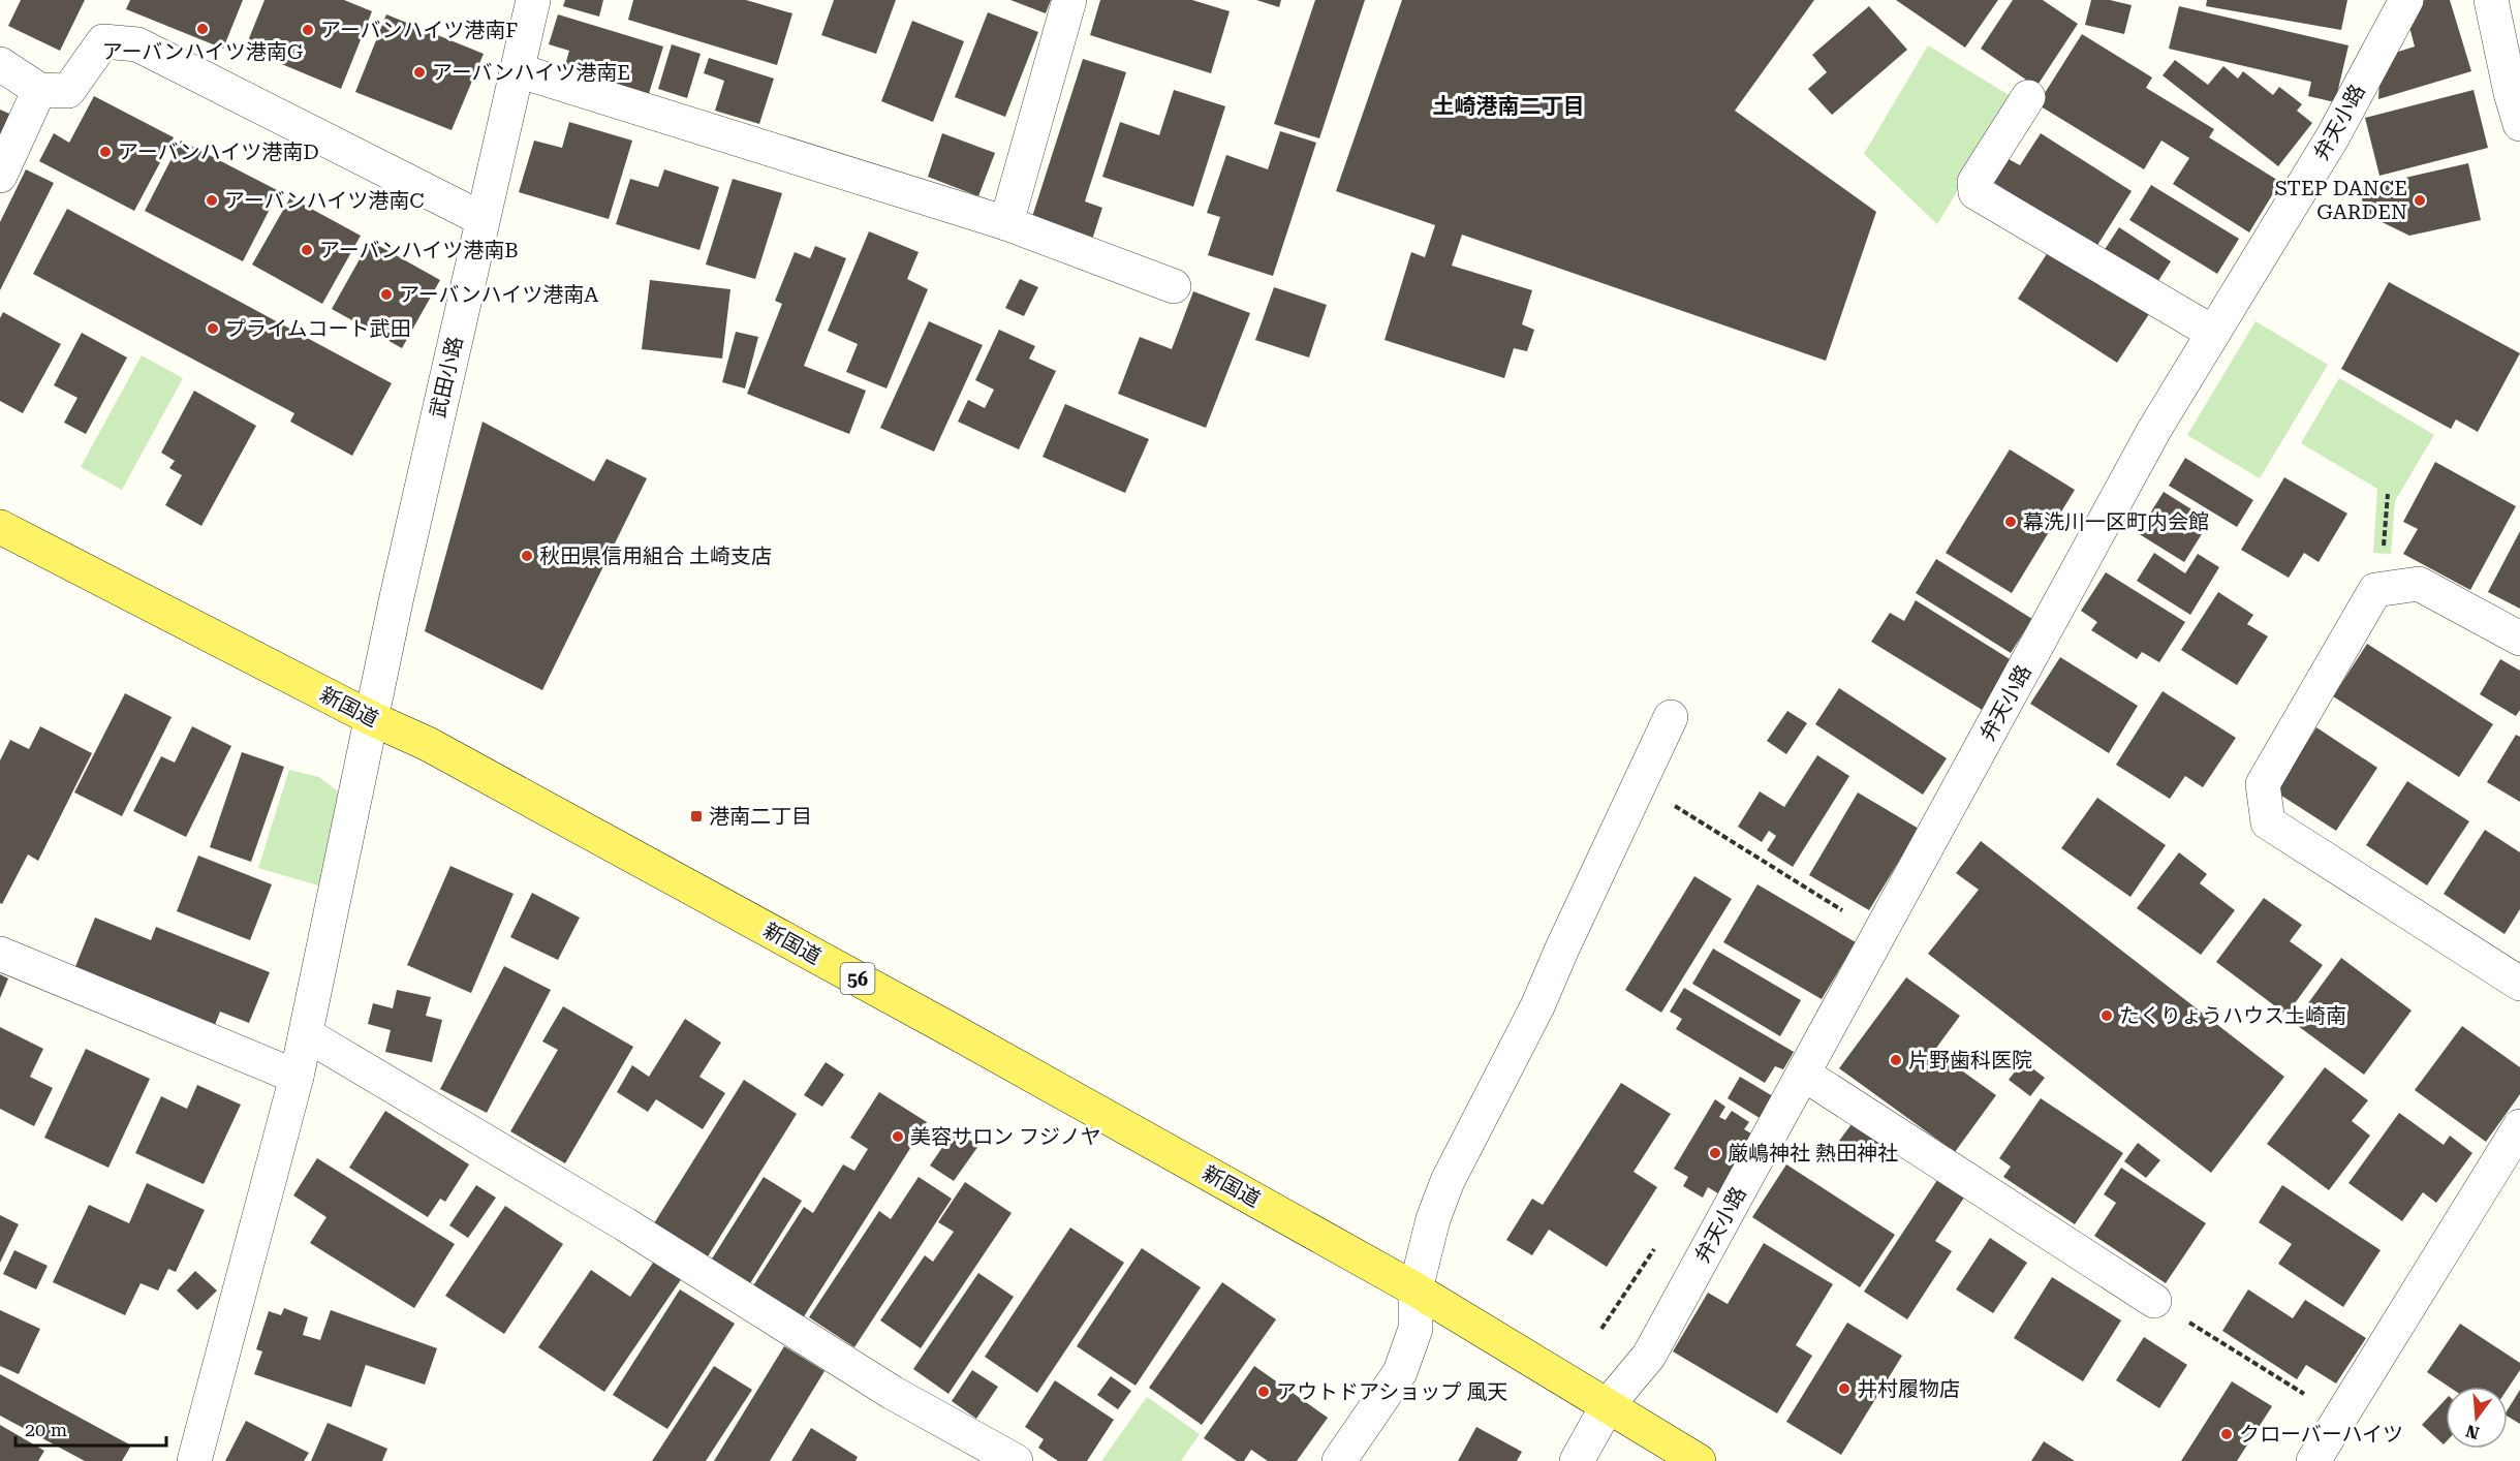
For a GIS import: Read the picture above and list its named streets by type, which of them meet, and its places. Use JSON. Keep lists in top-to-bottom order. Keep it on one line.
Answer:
{"streets":{"main road":["新国道","56"],"street":["弁天小路","武田小路"]},"crossings":[["弁天小路","新国道"],["武田小路","新国道"]],"districts":["土崎港南二丁目"],"places":{"other":["アーバンハイツ港南G","アーバンハイツ港南F","アーバンハイツ港南E","アーバンハイツ港南D","アーバンハイツ港南C","STEP DANCE GARDEN","アーバンハイツ港南B","アーバンハイツ港南A","プライムコート武田","幕洗川一区町内会館","秋田県信用組合 土崎支店","たくりょうハウス土崎南","片野歯科医院","美容サロン フジノヤ","厳嶋神社 熱田神社","井村履物店","アウトドアショップ 風天","クローバーハイツ"],"transit":["港南二丁目"]},"scale_bar":"20 m","north":"bottom"}
